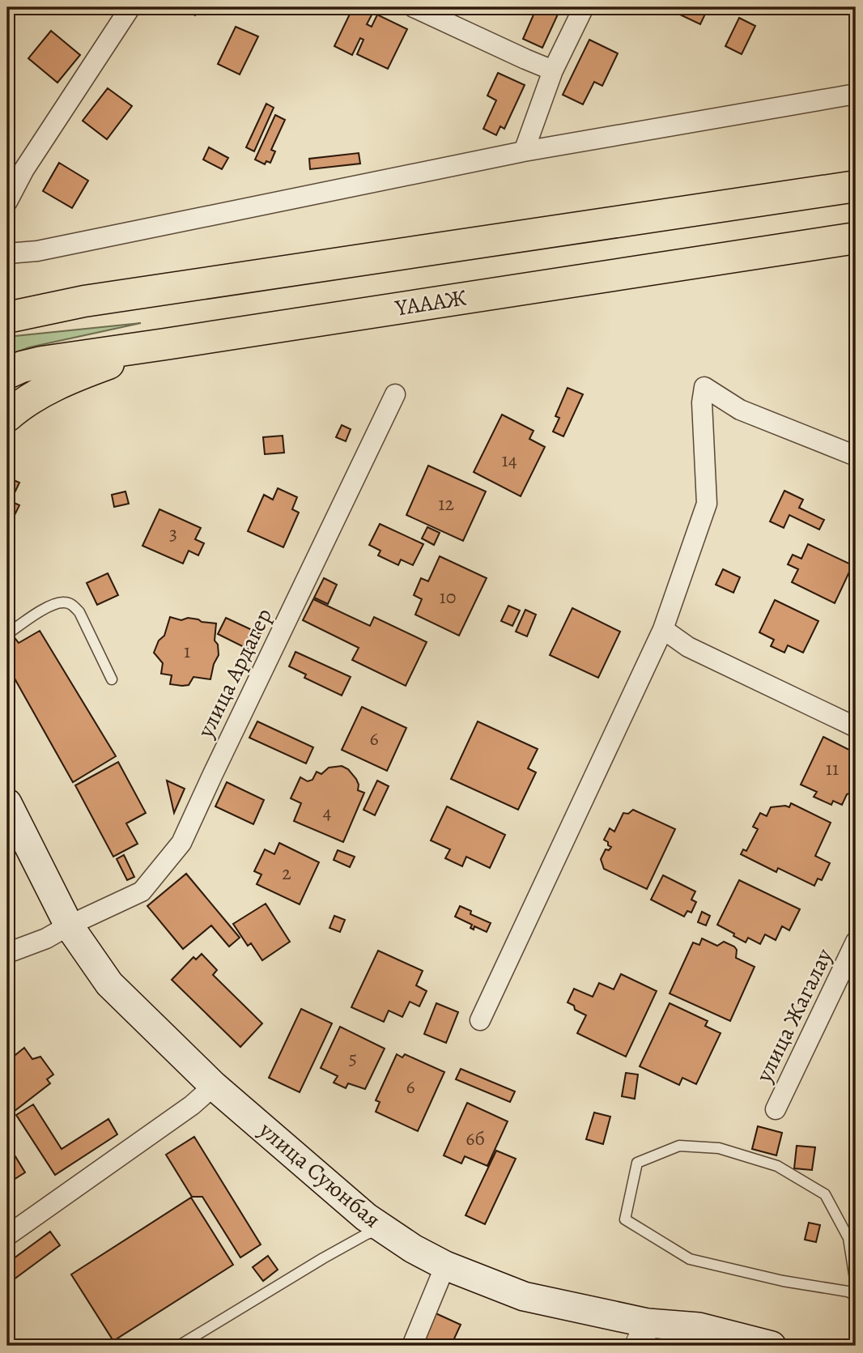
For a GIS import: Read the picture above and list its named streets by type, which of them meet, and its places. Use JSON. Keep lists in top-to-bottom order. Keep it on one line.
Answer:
{"streets":{"highway":["ҮАААЖ"],"main road":["улица Суюнбая"],"street":["улица Ардагер","улица Жагалау"]},"crossings":[["улица Ардагер","улица Суюнбая"]],"house_numbers":["14","12","3","10","1","6","11","4","2","5","6","6б"]}
